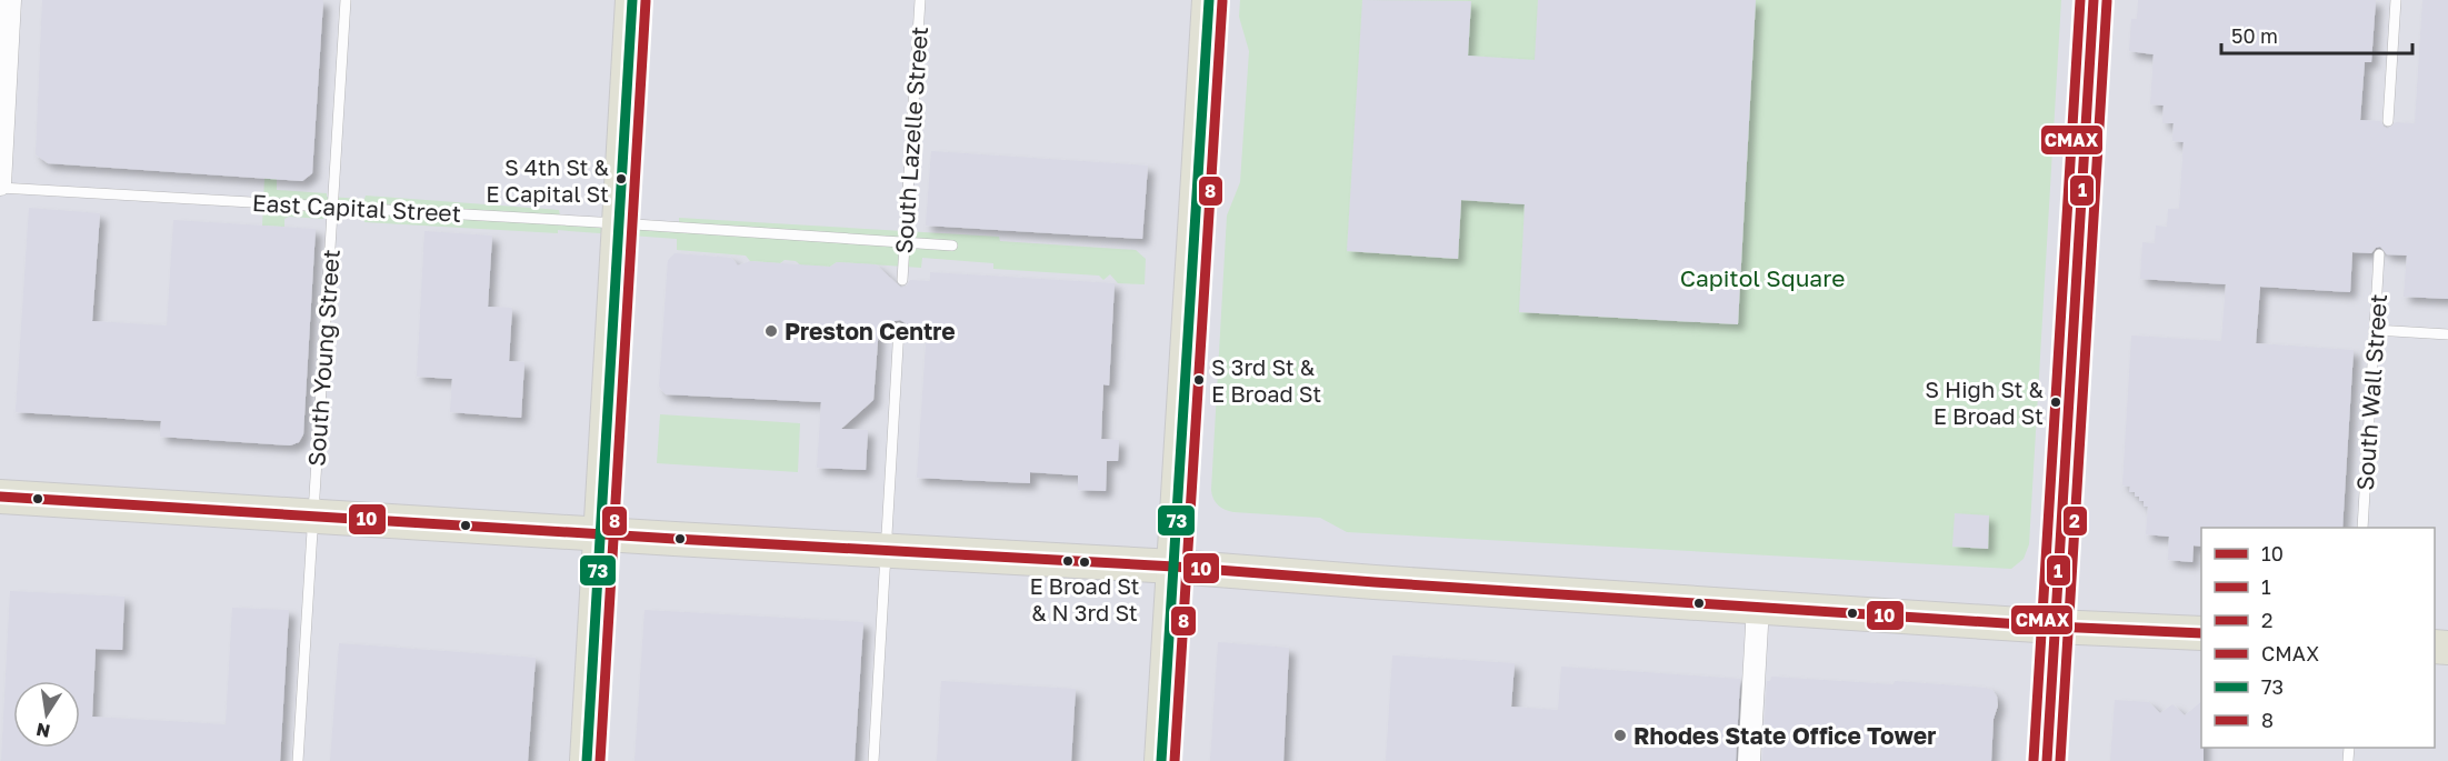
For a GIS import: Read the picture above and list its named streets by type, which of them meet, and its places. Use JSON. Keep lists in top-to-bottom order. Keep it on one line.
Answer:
{"streets":{"lane":["South Lazelle Street","East Capital Street","South Young Street","South Wall Street"]},"crossings":[["South Lazelle Street","East Capital Street"],["East Capital Street","South Young Street"]],"parks":["Capitol Square"],"places":["S 4th St & E Capital St","Preston Centre","S 3rd St & E Broad St","S High St & E Broad St","E Broad St & N 3rd St","Rhodes State Office Tower"],"lines":["transit line 1","transit line CMAX","transit line 73","transit line 2","transit line 8","transit line 10"],"legend":["10","1","2","CMAX","73","8"],"scale_bar":"50 m","north":"bottom"}
